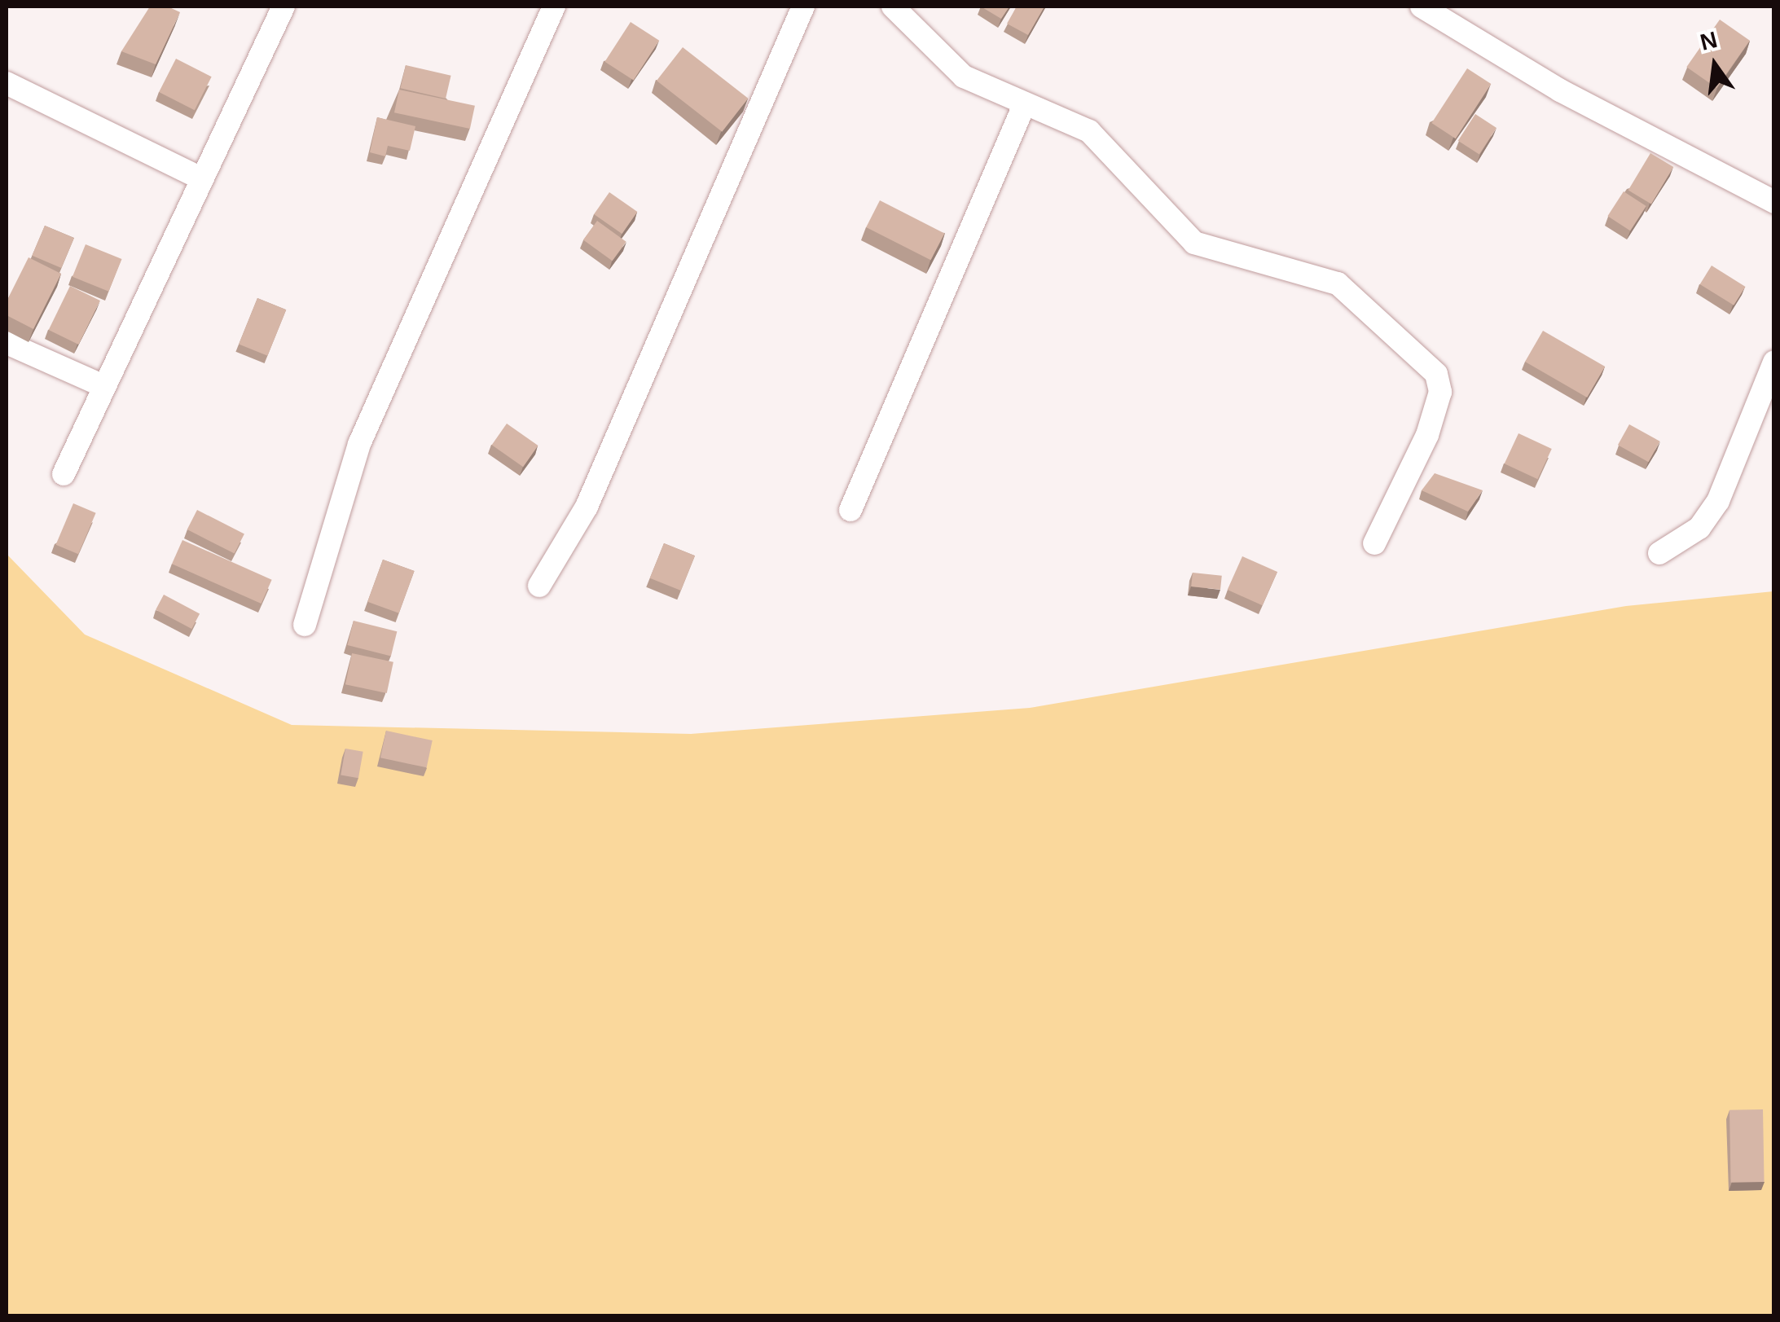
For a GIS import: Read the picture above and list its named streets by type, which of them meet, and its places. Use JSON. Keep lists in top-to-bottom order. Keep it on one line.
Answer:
{"north":"top"}
